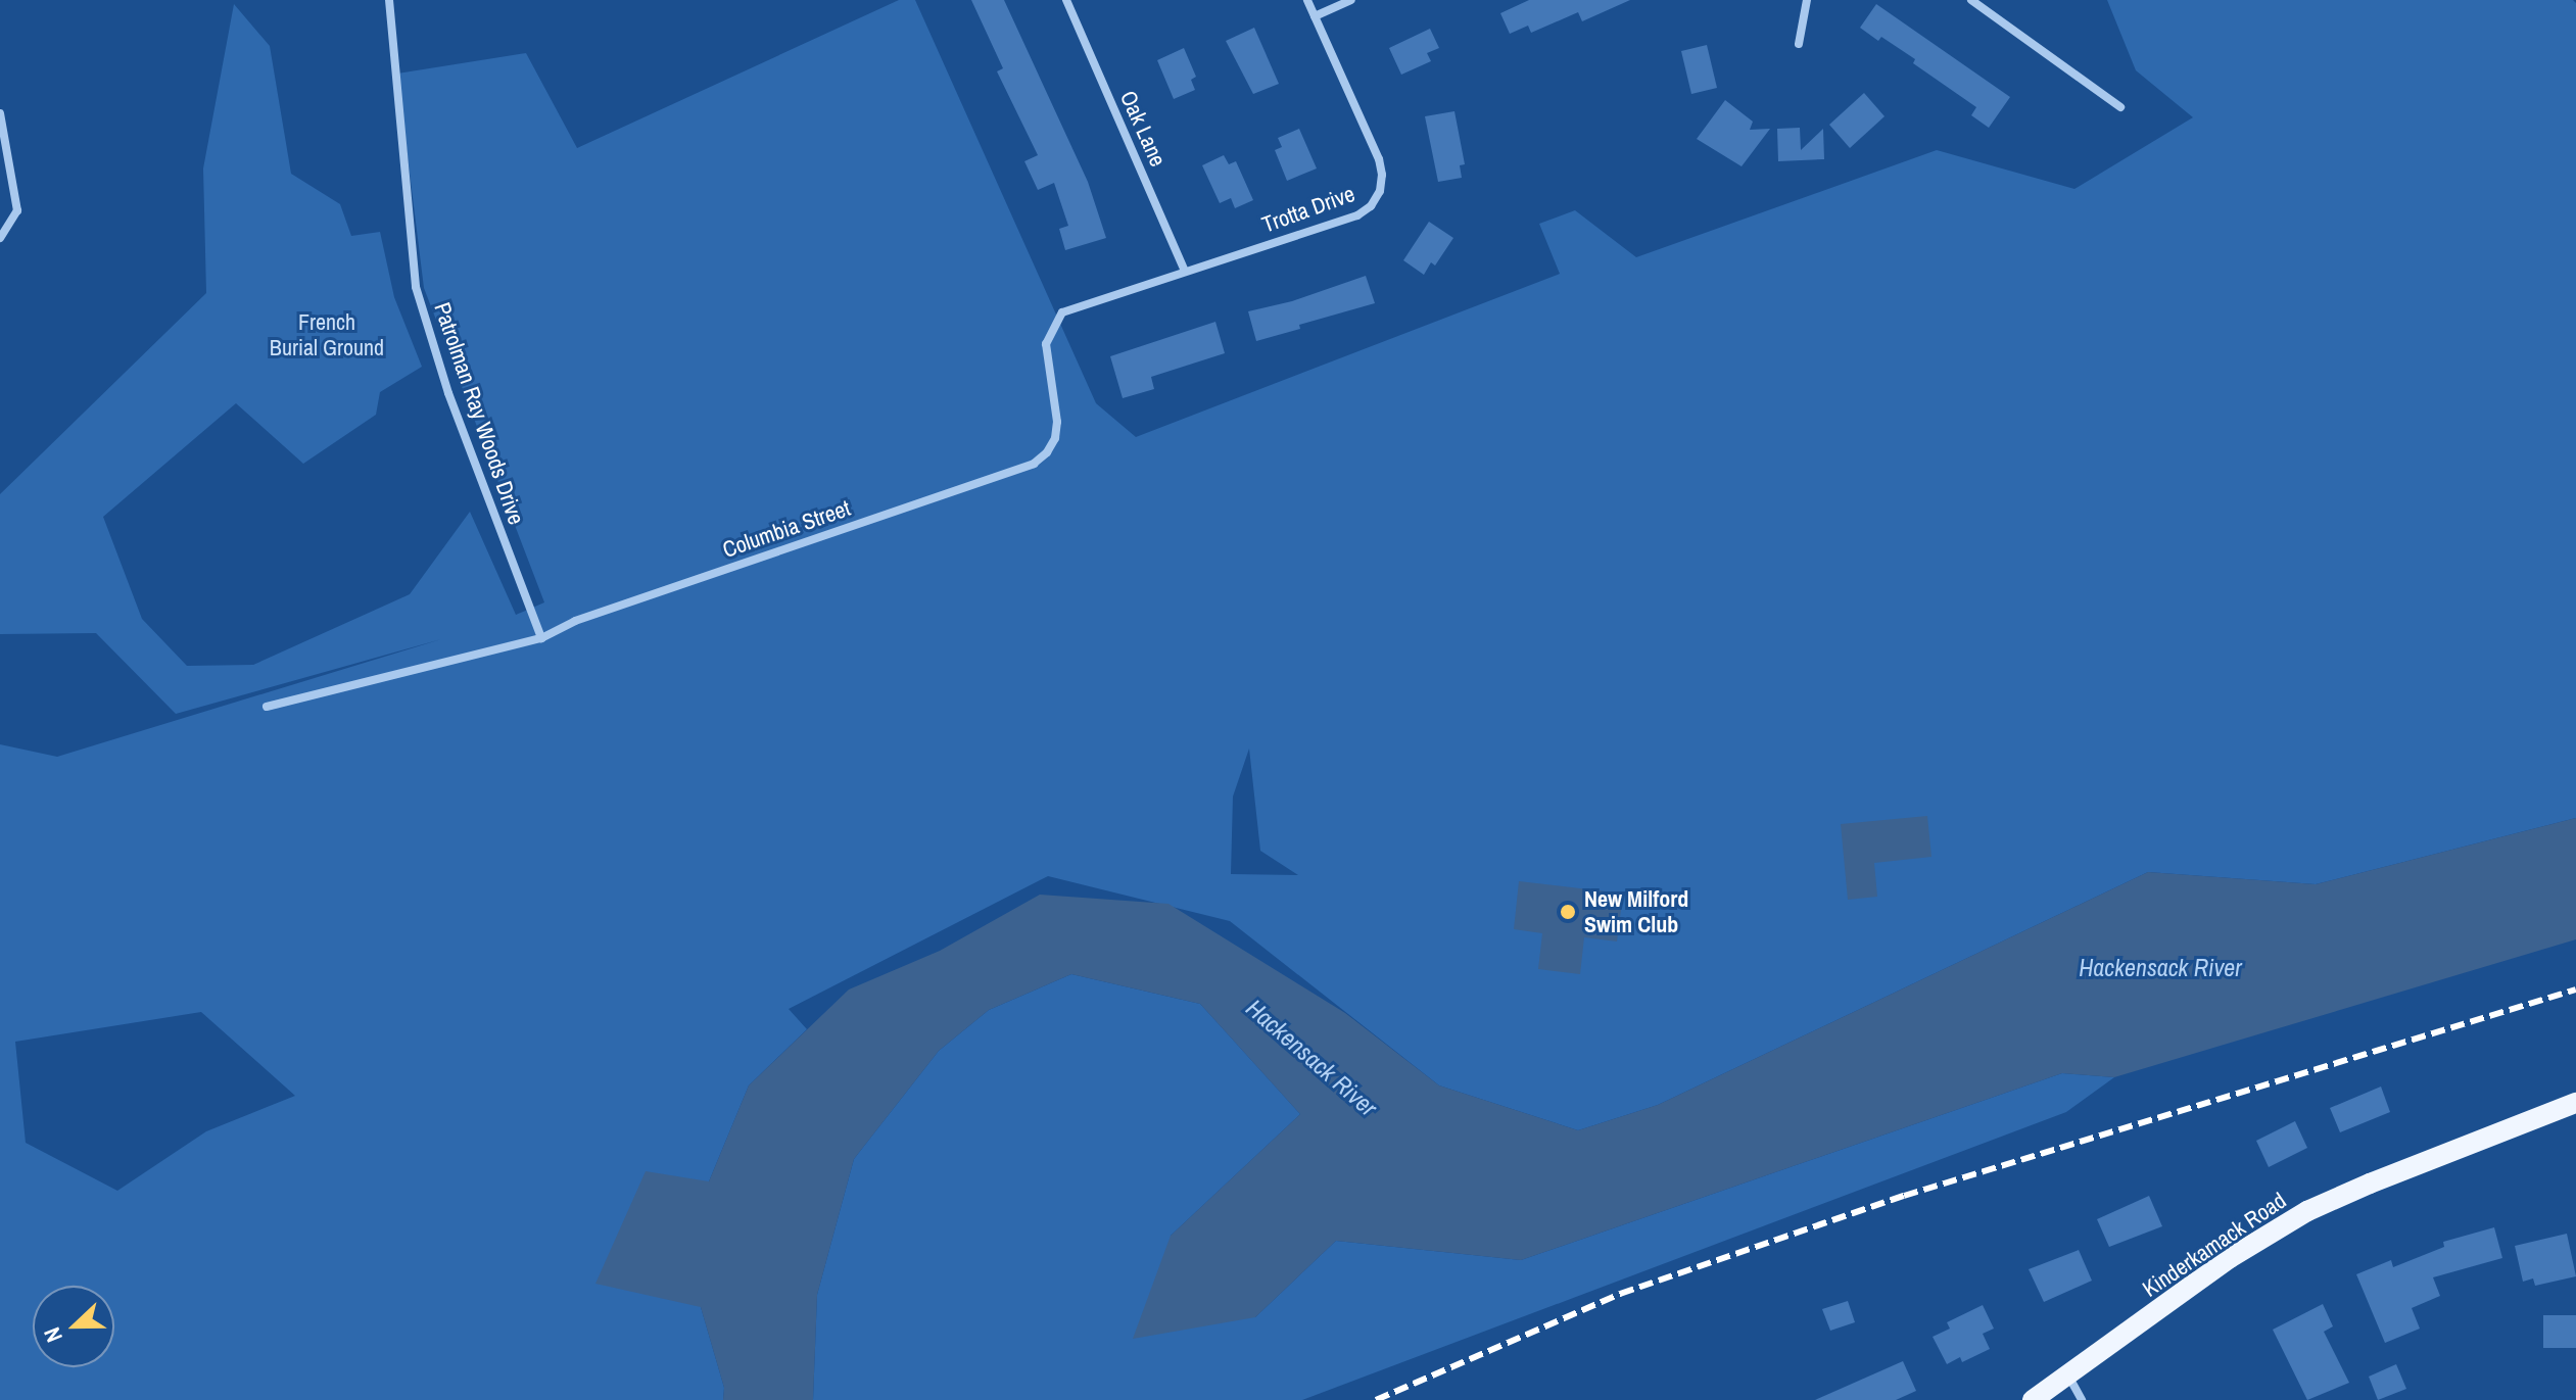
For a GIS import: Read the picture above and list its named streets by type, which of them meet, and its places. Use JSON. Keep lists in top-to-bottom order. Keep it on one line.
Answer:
{"streets":{"main road":["Kinderkamack Road"],"street":["Oak Lane","Trotta Drive","Patrolman Ray Woods Drive","Columbia Street"]},"crossings":[["Oak Lane","Trotta Drive"],["Oak Lane","Columbia Street"],["Trotta Drive","Columbia Street"],["Patrolman Ray Woods Drive","Columbia Street"]],"water":["Hackensack River"],"parks":["French Burial Ground"],"places":["New Milford Swim Club"],"north":"left"}
